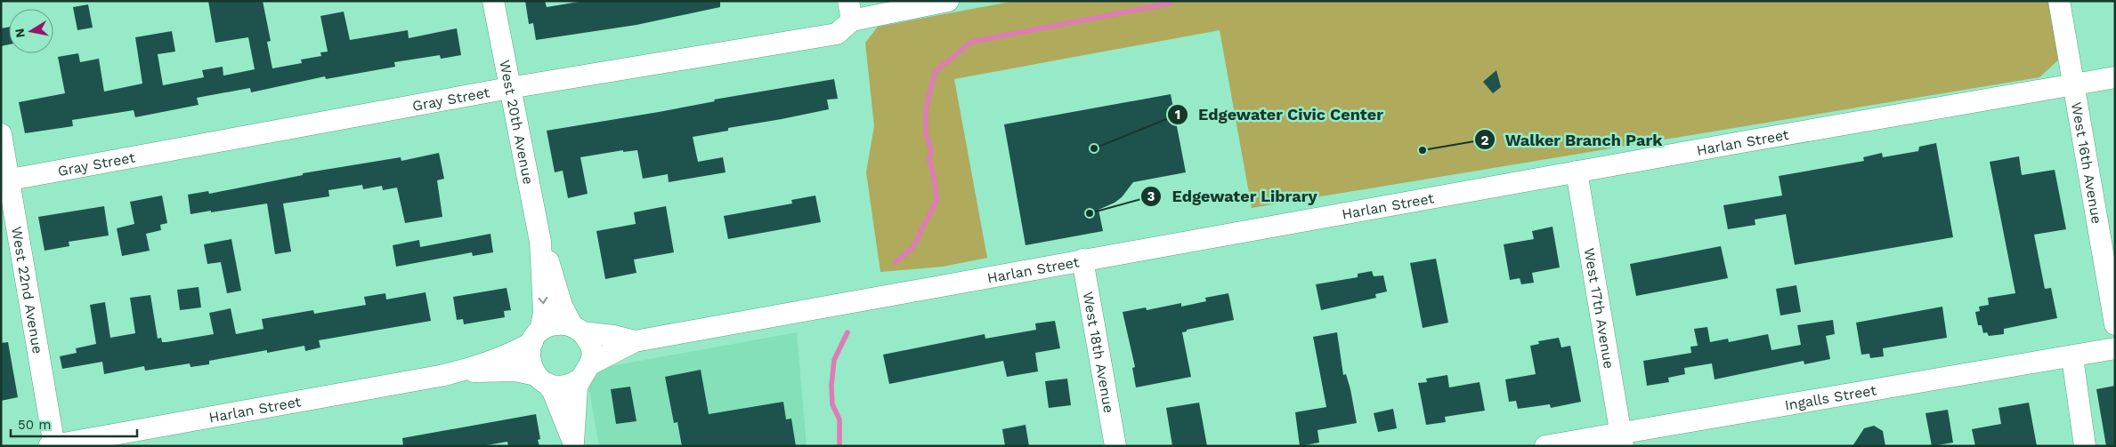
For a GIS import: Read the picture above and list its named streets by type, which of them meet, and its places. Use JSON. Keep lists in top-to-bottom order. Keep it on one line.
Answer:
{"streets":{"street":["Gray Street","West 20th Avenue","Harlan Street","West 16th Avenue","West 22nd Avenue","West 17th Avenue","West 18th Avenue","Ingalls Street"]},"crossings":[["Gray Street","West 20th Avenue"],["Gray Street","West 22nd Avenue"],["West 20th Avenue","Harlan Street"],["Harlan Street","West 16th Avenue"],["Harlan Street","West 22nd Avenue"],["Harlan Street","West 17th Avenue"],["Harlan Street","West 18th Avenue"],["West 17th Avenue","Ingalls Street"]],"places":["Edgewater Civic Center","Walker Branch Park","Edgewater Library"],"scale_bar":"50 m","north":"left"}
